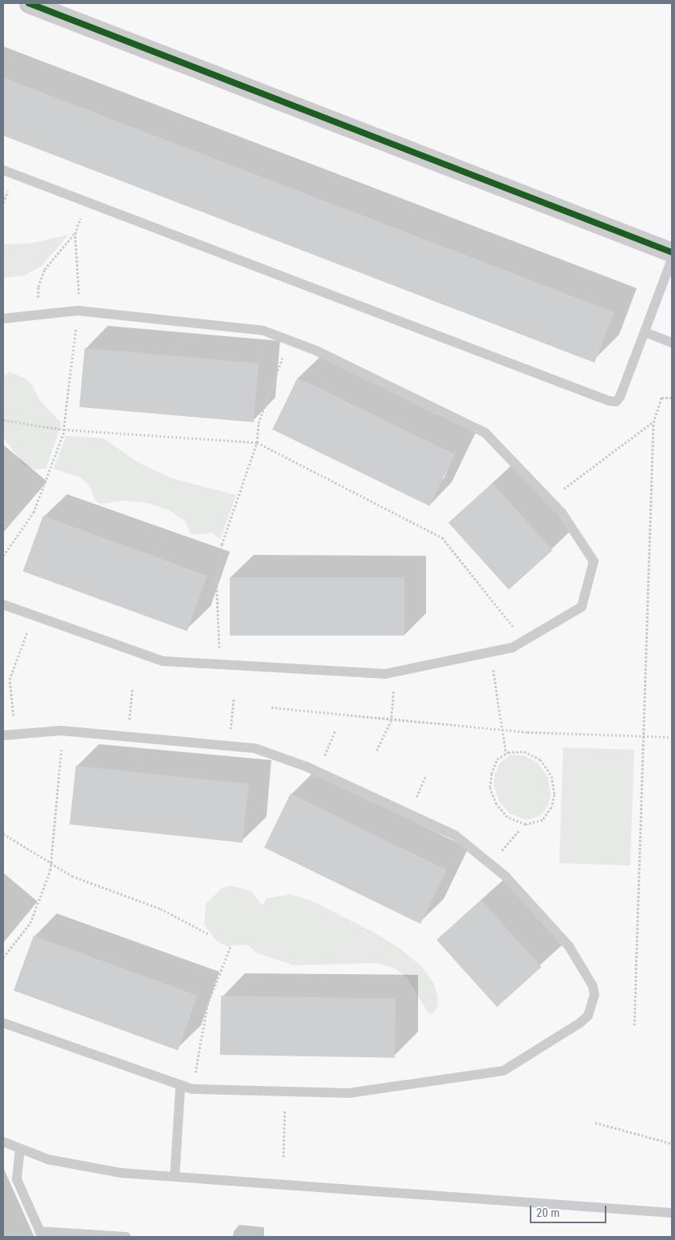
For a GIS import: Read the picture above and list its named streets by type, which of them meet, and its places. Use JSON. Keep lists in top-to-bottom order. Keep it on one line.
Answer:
{"scale_bar":"20 m"}
